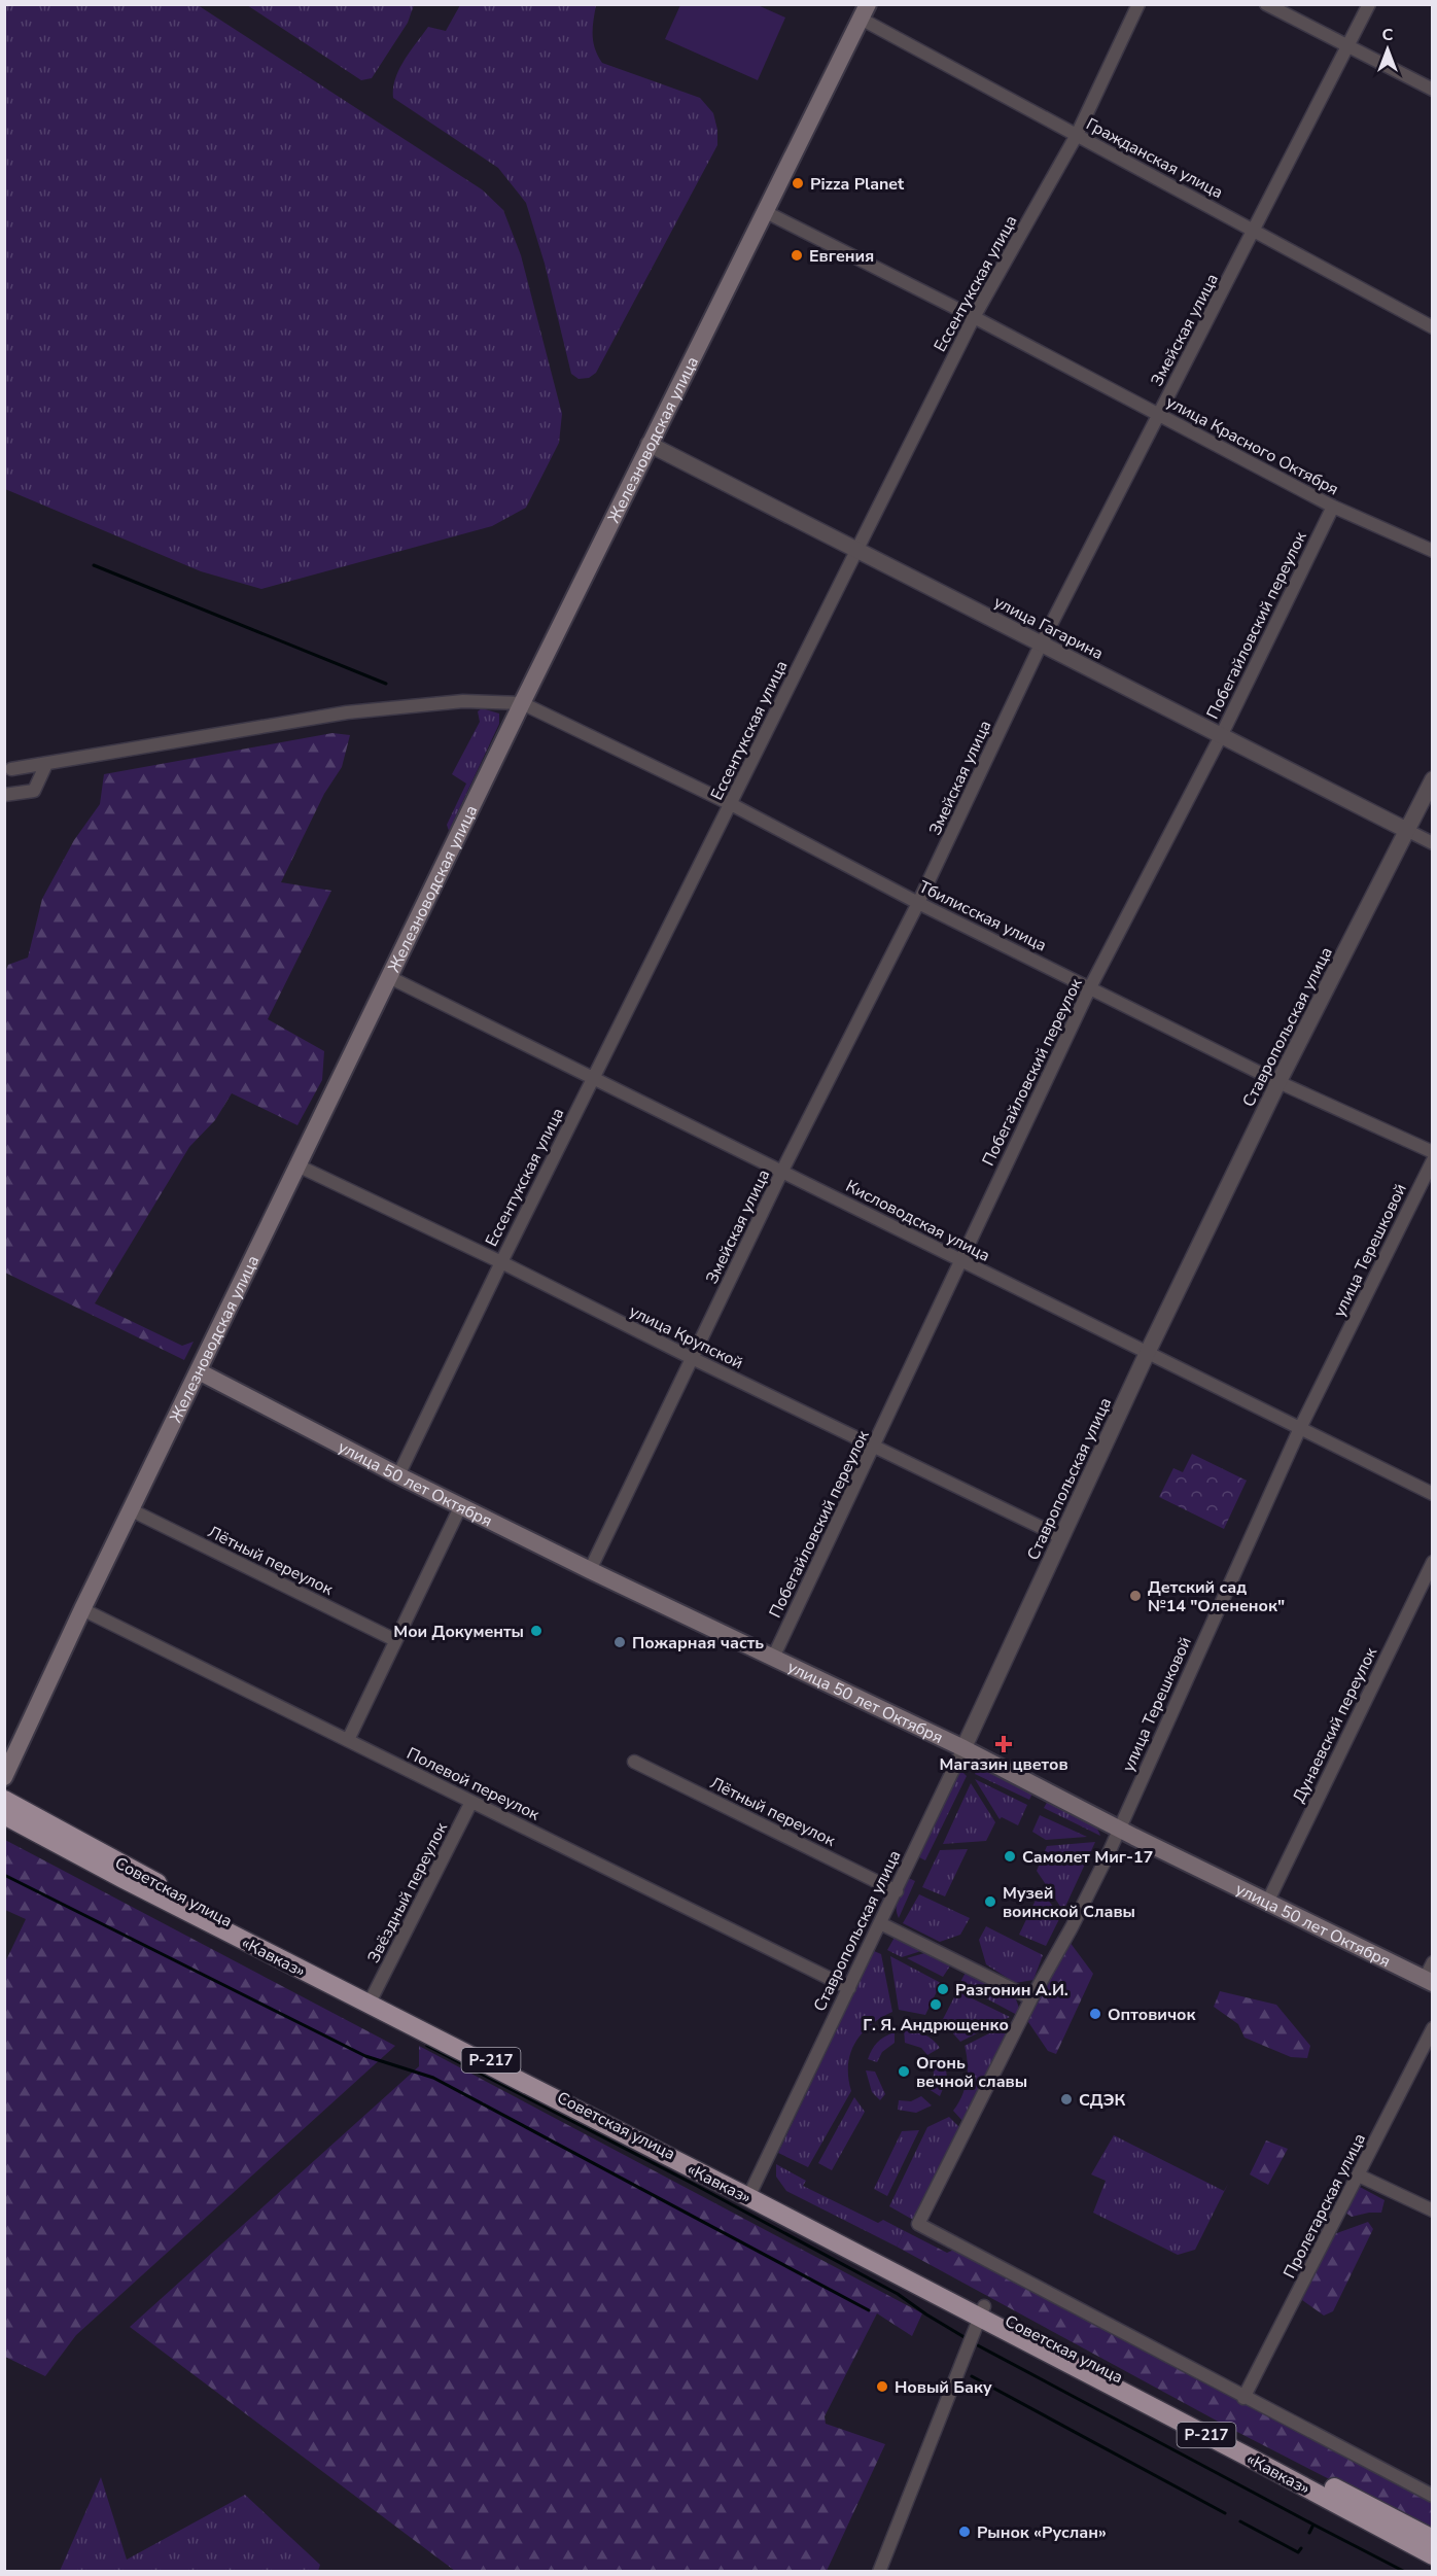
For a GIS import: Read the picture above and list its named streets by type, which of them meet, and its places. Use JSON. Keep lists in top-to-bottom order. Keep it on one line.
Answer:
{"streets":{"highway":["Советская улица","«Кавказ»","Р-217"],"main road":["Железноводская улица","улица 50 лет Октября"],"street":["Гражданская улица","Ессентукская улица","Змейская улица","улица Красного Октября","Побегайловский переулок","улица Гагарина","Тбилисская улица","Ставропольская улица","Кисловодская улица","улица Терешковой","улица Крупской","Лётный переулок","Дунаевский переулок","Полевой переулок","Звёздный переулок","Пролетарская улица"]},"crossings":[["Гражданская улица","Ессентукская улица"],["Гражданская улица","Змейская улица"],["Гражданская улица","Железноводская улица"],["Ессентукская улица","улица Красного Октября"],["Ессентукская улица","улица Гагарина"],["Ессентукская улица","Тбилисская улица"],["Ессентукская улица","Кисловодская улица"],["Ессентукская улица","улица Крупской"],["Ессентукская улица","улица 50 лет Октября"],["Змейская улица","улица Красного Октября"],["Змейская улица","улица Гагарина"],["Змейская улица","Тбилисская улица"],["Змейская улица","Кисловодская улица"],["Змейская улица","улица Крупской"],["Змейская улица","улица 50 лет Октября"],["Железноводская улица","улица Красного Октября"],["Железноводская улица","улица Гагарина"],["Железноводская улица","Тбилисская улица"],["Железноводская улица","Кисловодская улица"],["Железноводская улица","улица Крупской"],["Железноводская улица","улица 50 лет Октября"],["Железноводская улица","Лётный переулок"],["Железноводская улица","Полевой переулок"],["улица Красного Октября","Побегайловский переулок"],["Побегайловский переулок","улица Гагарина"],["Побегайловский переулок","Тбилисская улица"],["Побегайловский переулок","Кисловодская улица"],["Побегайловский переулок","улица Крупской"],["Побегайловский переулок","улица 50 лет Октября"],["улица Гагарина","Ставропольская улица"],["Тбилисская улица","Ставропольская улица"],["Ставропольская улица","Кисловодская улица"],["Ставропольская улица","улица Крупской"],["Ставропольская улица","улица 50 лет Октября"],["Ставропольская улица","Лётный переулок"],["Ставропольская улица","Полевой переулок"],["Ставропольская улица","Советская улица"],["Ставропольская улица","«Кавказ»"],["Кисловодская улица","улица Терешковой"],["улица Терешковой","улица 50 лет Октября"],["улица Терешковой","Пролетарская улица"],["улица 50 лет Октября","Дунаевский переулок"],["Полевой переулок","Звёздный переулок"],["Советская улица","Звёздный переулок"],["Советская улица","«Кавказ»"]],"places":{"other":["Pizza Planet","Евгения","Детский сад №14 \"Олененок\"","Мои Документы","Пожарная часть","Самолет Миг-17","Музей воинской Славы","Разгонин А.И.","Г. Я. Андрющенко","Оптовичок","Огонь вечной славы","СДЭК","Новый Баку","Рынок «Руслан»"],"health":["Магазин цветов"]},"north":"top"}
